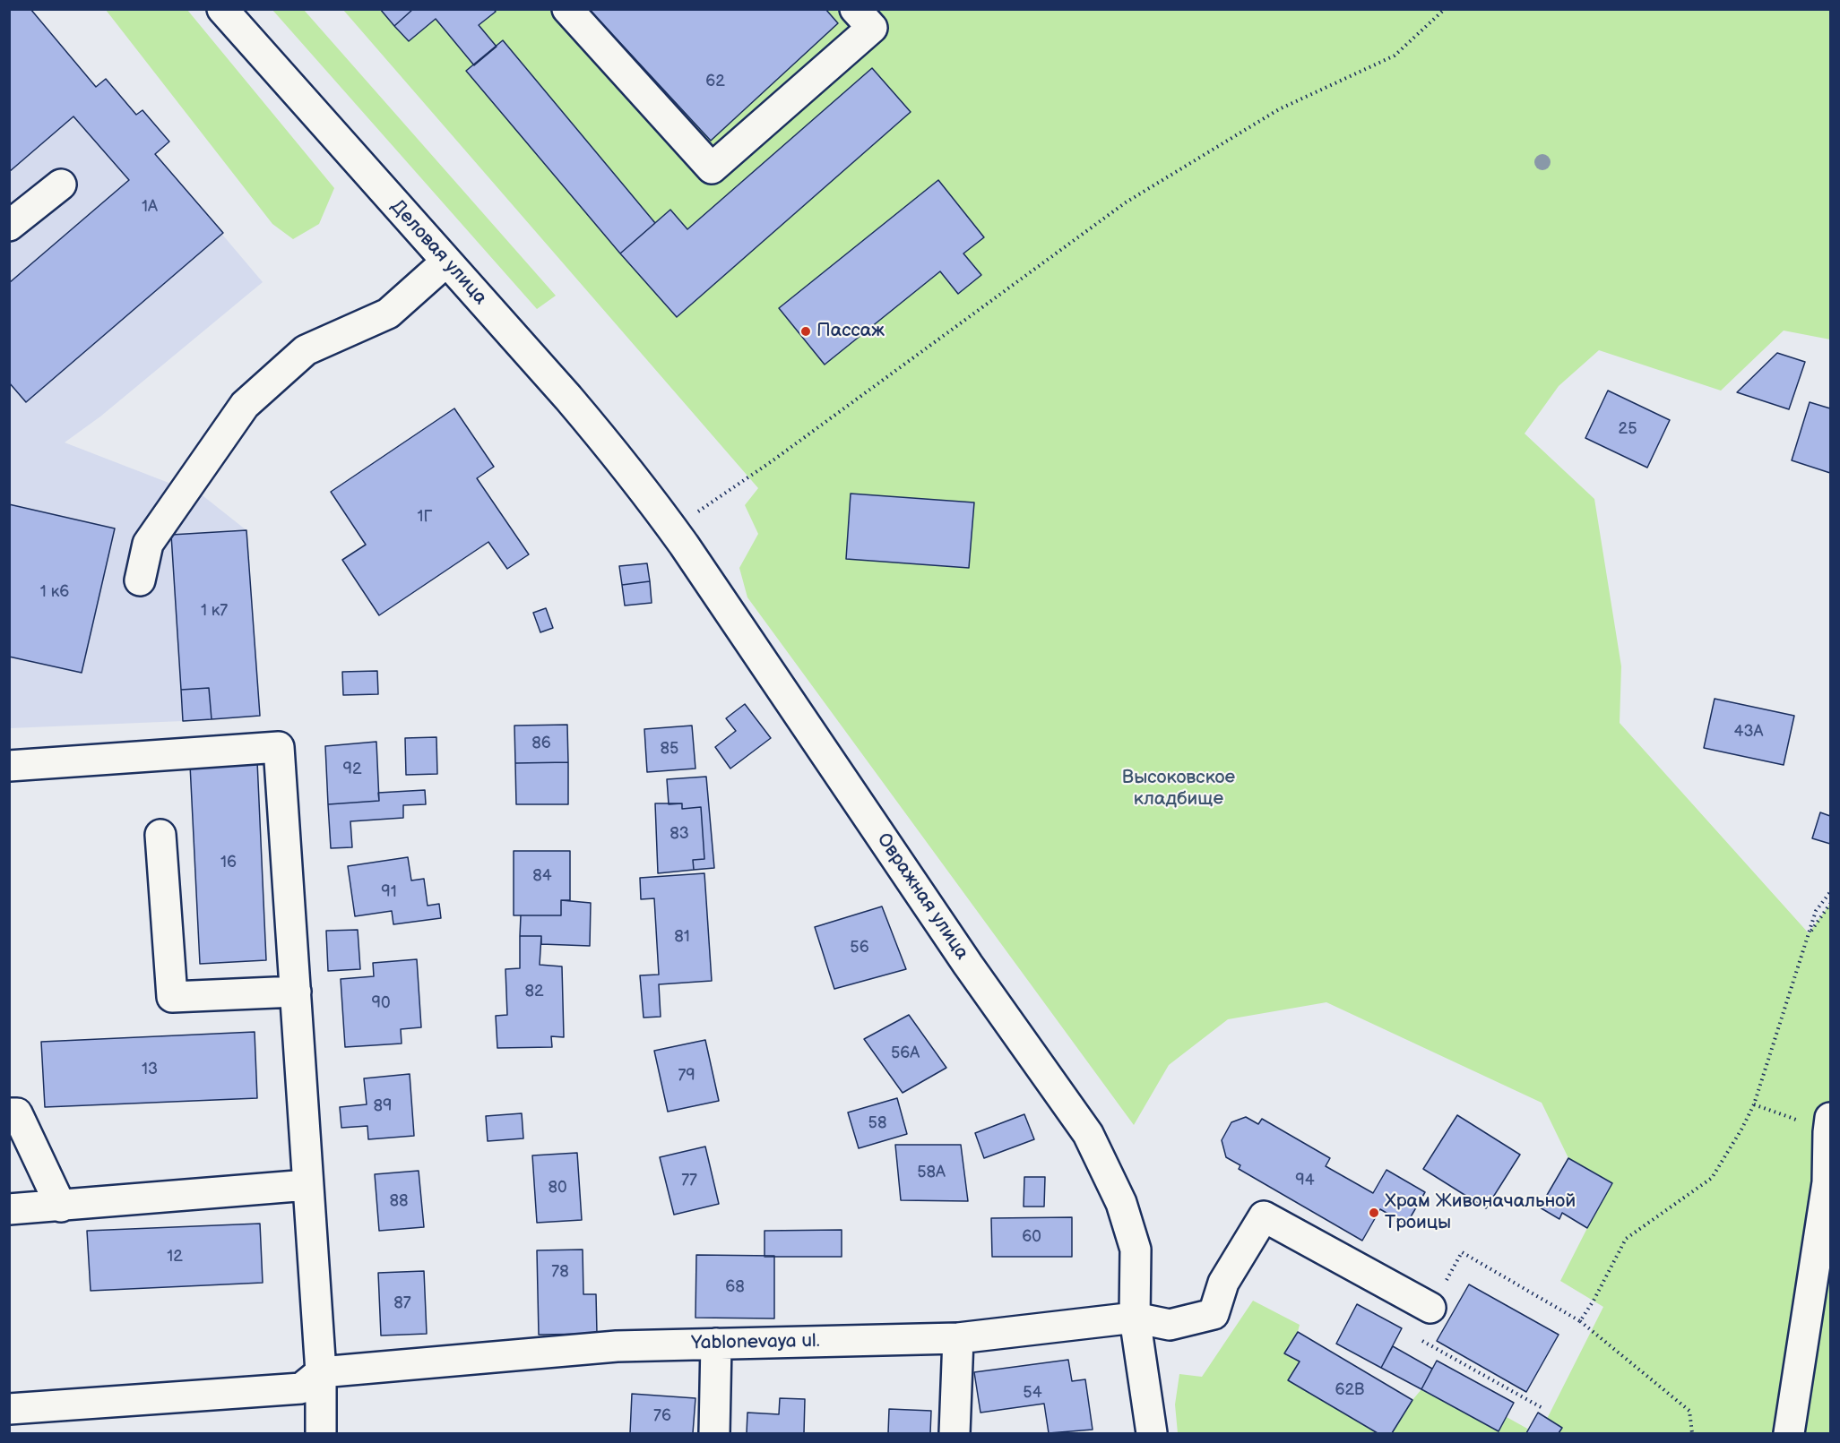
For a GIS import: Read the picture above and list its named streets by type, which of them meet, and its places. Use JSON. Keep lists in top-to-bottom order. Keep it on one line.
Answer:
{"streets":{"street":["Деловая улица","Овражная улица","Yablonevaya ul."]},"crossings":[["Деловая улица","Овражная улица"],["Овражная улица","Yablonevaya ul."]],"parks":["Высоковское кладбище"],"places":["Пассаж","Храм Живоначальной Троицы"],"house_numbers":["62","1А","25","1Г","1 к6","1 к7","43А","86","85","92","83","16","84","91","81","56","82","90","56А","13","79","89","58","58А","77","94","80","88","60","12","78","68","87","62В","54","76"]}
